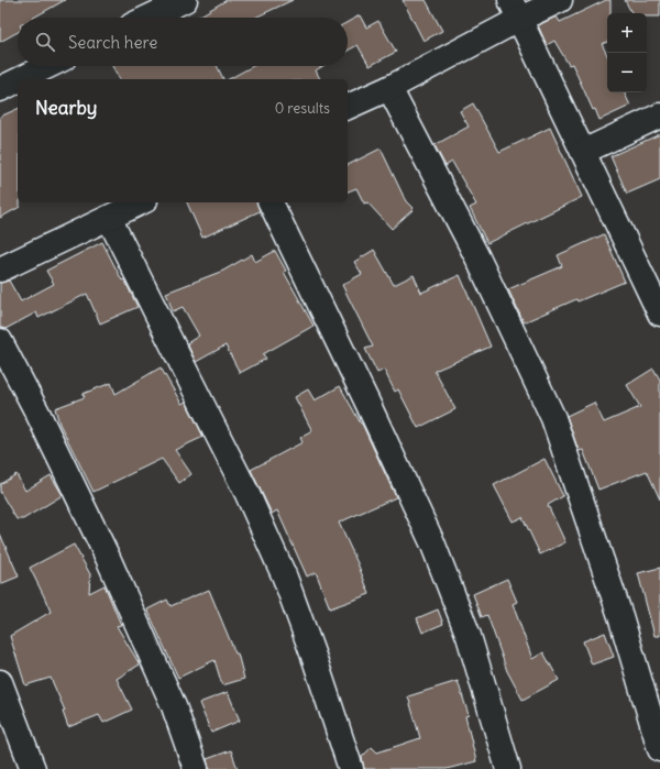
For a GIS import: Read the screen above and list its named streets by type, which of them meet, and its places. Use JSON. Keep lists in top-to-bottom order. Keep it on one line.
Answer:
{"page":{"map_buttons":["+","−"],"search":"Search here","heading":["Nearby","0 results"]}}
